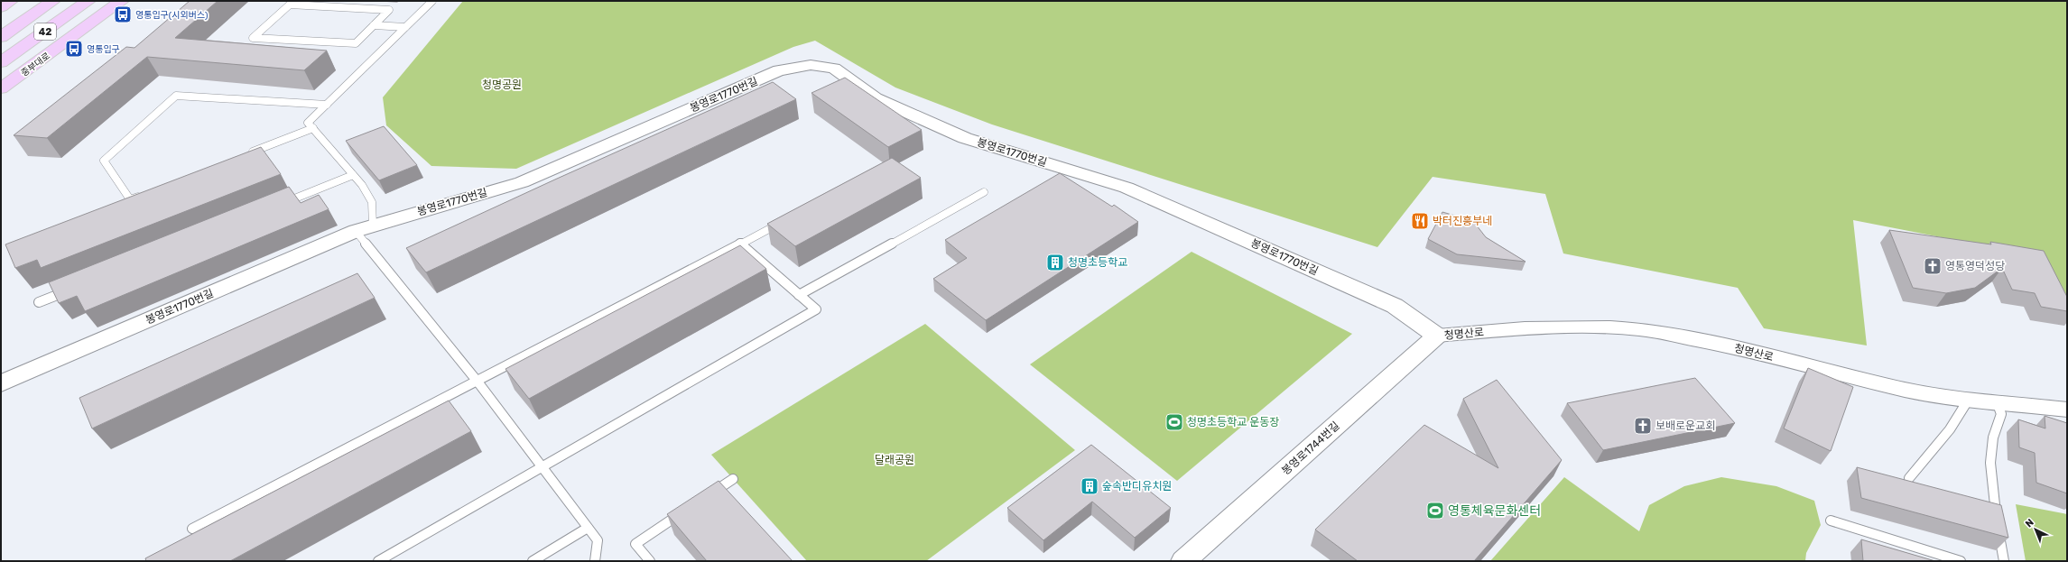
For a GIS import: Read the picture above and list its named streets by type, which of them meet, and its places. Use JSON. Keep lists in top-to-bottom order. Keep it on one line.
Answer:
{"streets":{"main road":["42","중부대로"],"street":["봉영로1770번길","청명산로","봉영로1744번길"]},"crossings":[["봉영로1770번길","청명산로"],["봉영로1770번길","봉영로1744번길"],["청명산로","봉영로1744번길"]],"parks":["청명공원","달래공원"],"places":{"bus stop":["영통입구(시외버스)","영통입구"],"restaurant":["박터진흥부네"],"building":["청명초등학교","숲속반디유치원"],"church":["영통영덕성당","보배로운교회"],"sports":["청명초등학교 운동장","영통체육문화센터"]},"north":"top left"}
